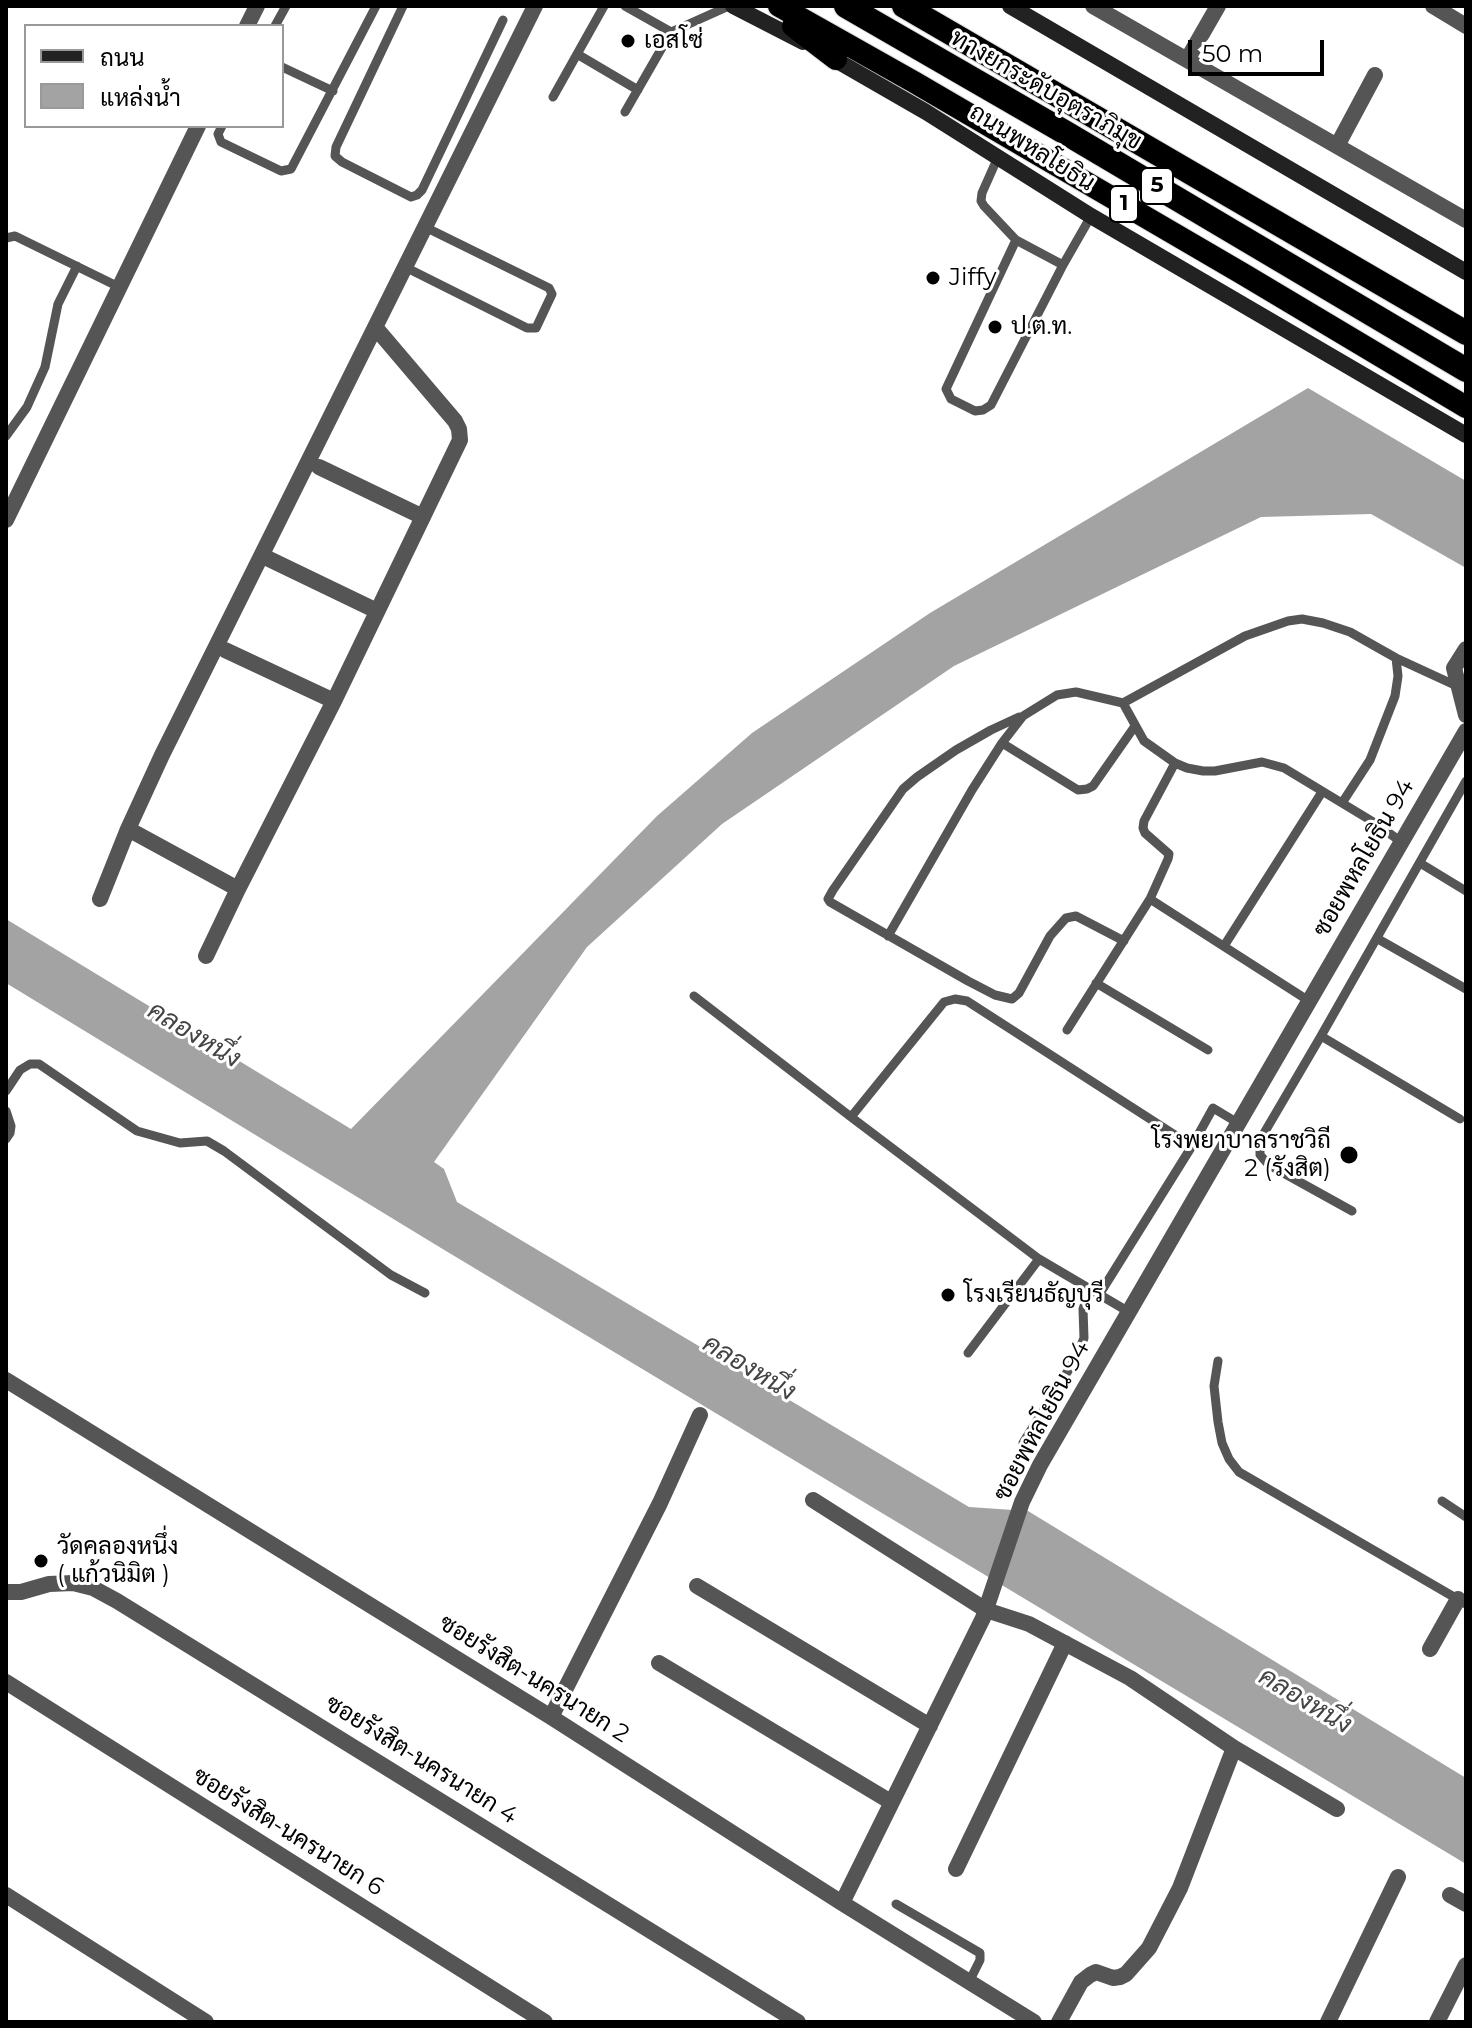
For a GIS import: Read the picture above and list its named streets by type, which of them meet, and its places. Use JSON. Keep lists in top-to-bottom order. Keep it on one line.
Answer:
{"streets":{"highway":["ทางยกระดับอุตราภิมุข","ถนนพหลโยธิน","5","1"],"street":["ซอยพหลโยธิน 94","ซอยรังสิต-นครนายก 2","ซอยรังสิต-นครนายก 4","ซอยรังสิต-นครนายก 6"]},"crossings":[["ซอยพหลโยธิน 94","ซอยรังสิต-นครนายก 2"]],"water":["คลองหนึ่ง"],"places":["เอสโซ่","Jiffy","ป.ต.ท.","โรงพยาบาลราชวิถี 2 (รังสิต)","โรงเรียนธัญบุรี","วัดคลองหนึ่ง ( แก้วนิมิต )"],"legend":["ถนน","แหล่งน้ำ"],"scale_bar":"50 m"}
